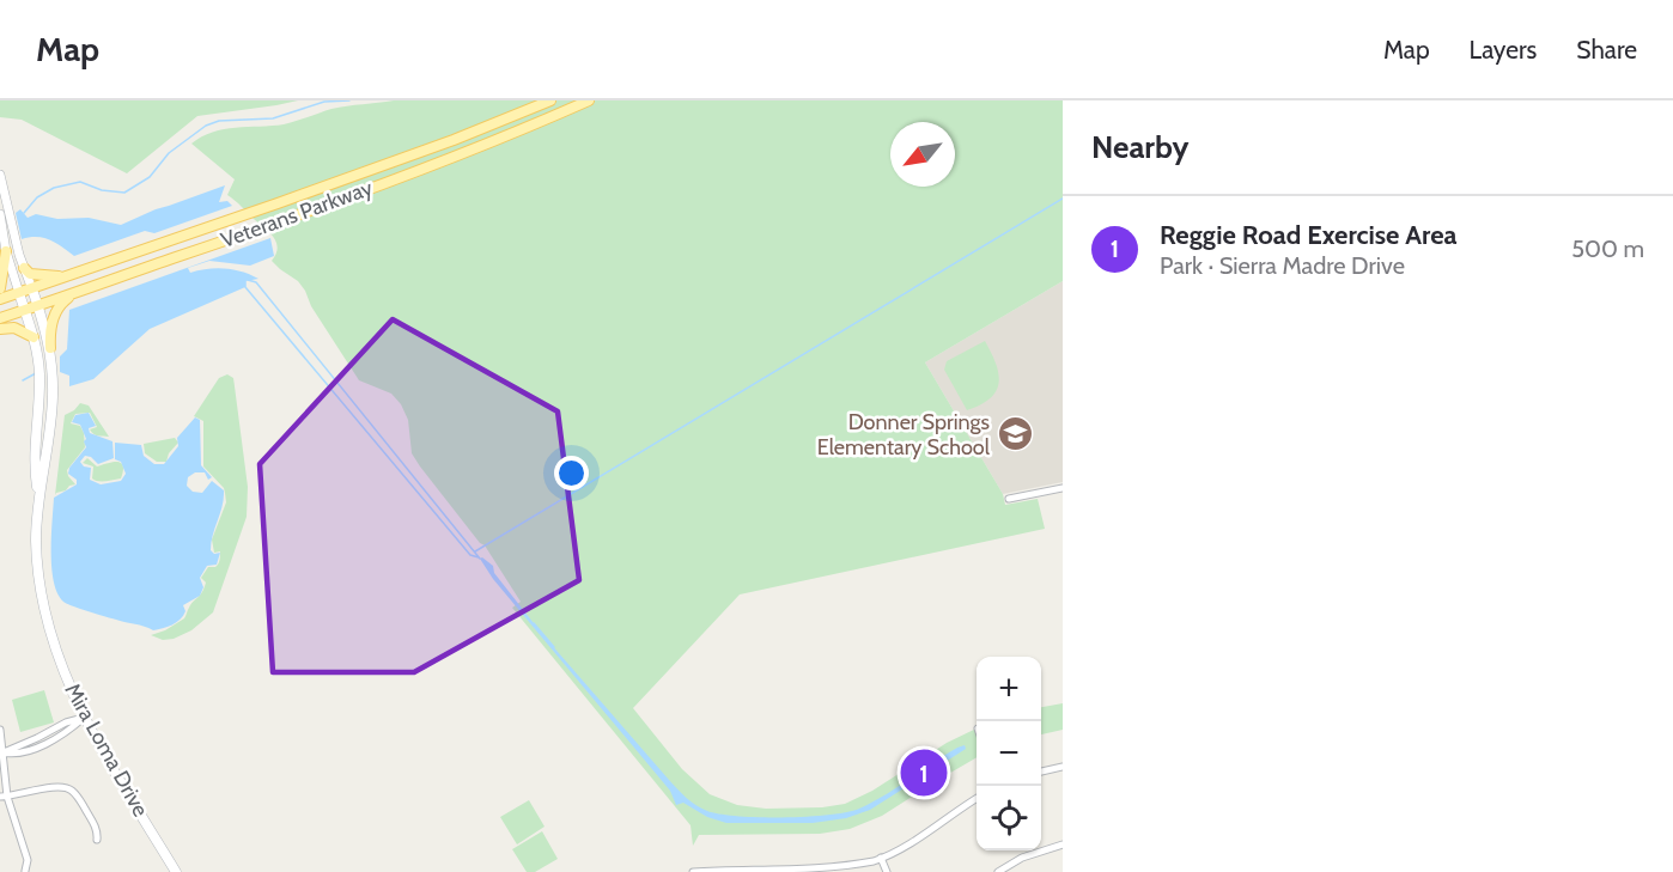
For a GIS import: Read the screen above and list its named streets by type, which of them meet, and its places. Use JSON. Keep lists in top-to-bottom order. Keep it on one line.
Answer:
{"streets":{"main road":["Veterans Parkway","Mira Loma Drive"]},"crossings":[["Veterans Parkway","Mira Loma Drive"]],"places":{"school or university":["Donner Springs Elementary School"]},"north":"bottom left","page":{"header":"Map","nav":["Map","Layers","Share"],"heading":"Nearby","list":[{"mark":"1","name":"Reggie Road Exercise Area","note":"Park · Sierra Madre Drive","value":"500 m"}],"map_buttons":["+","−"],"pins":"1"}}
